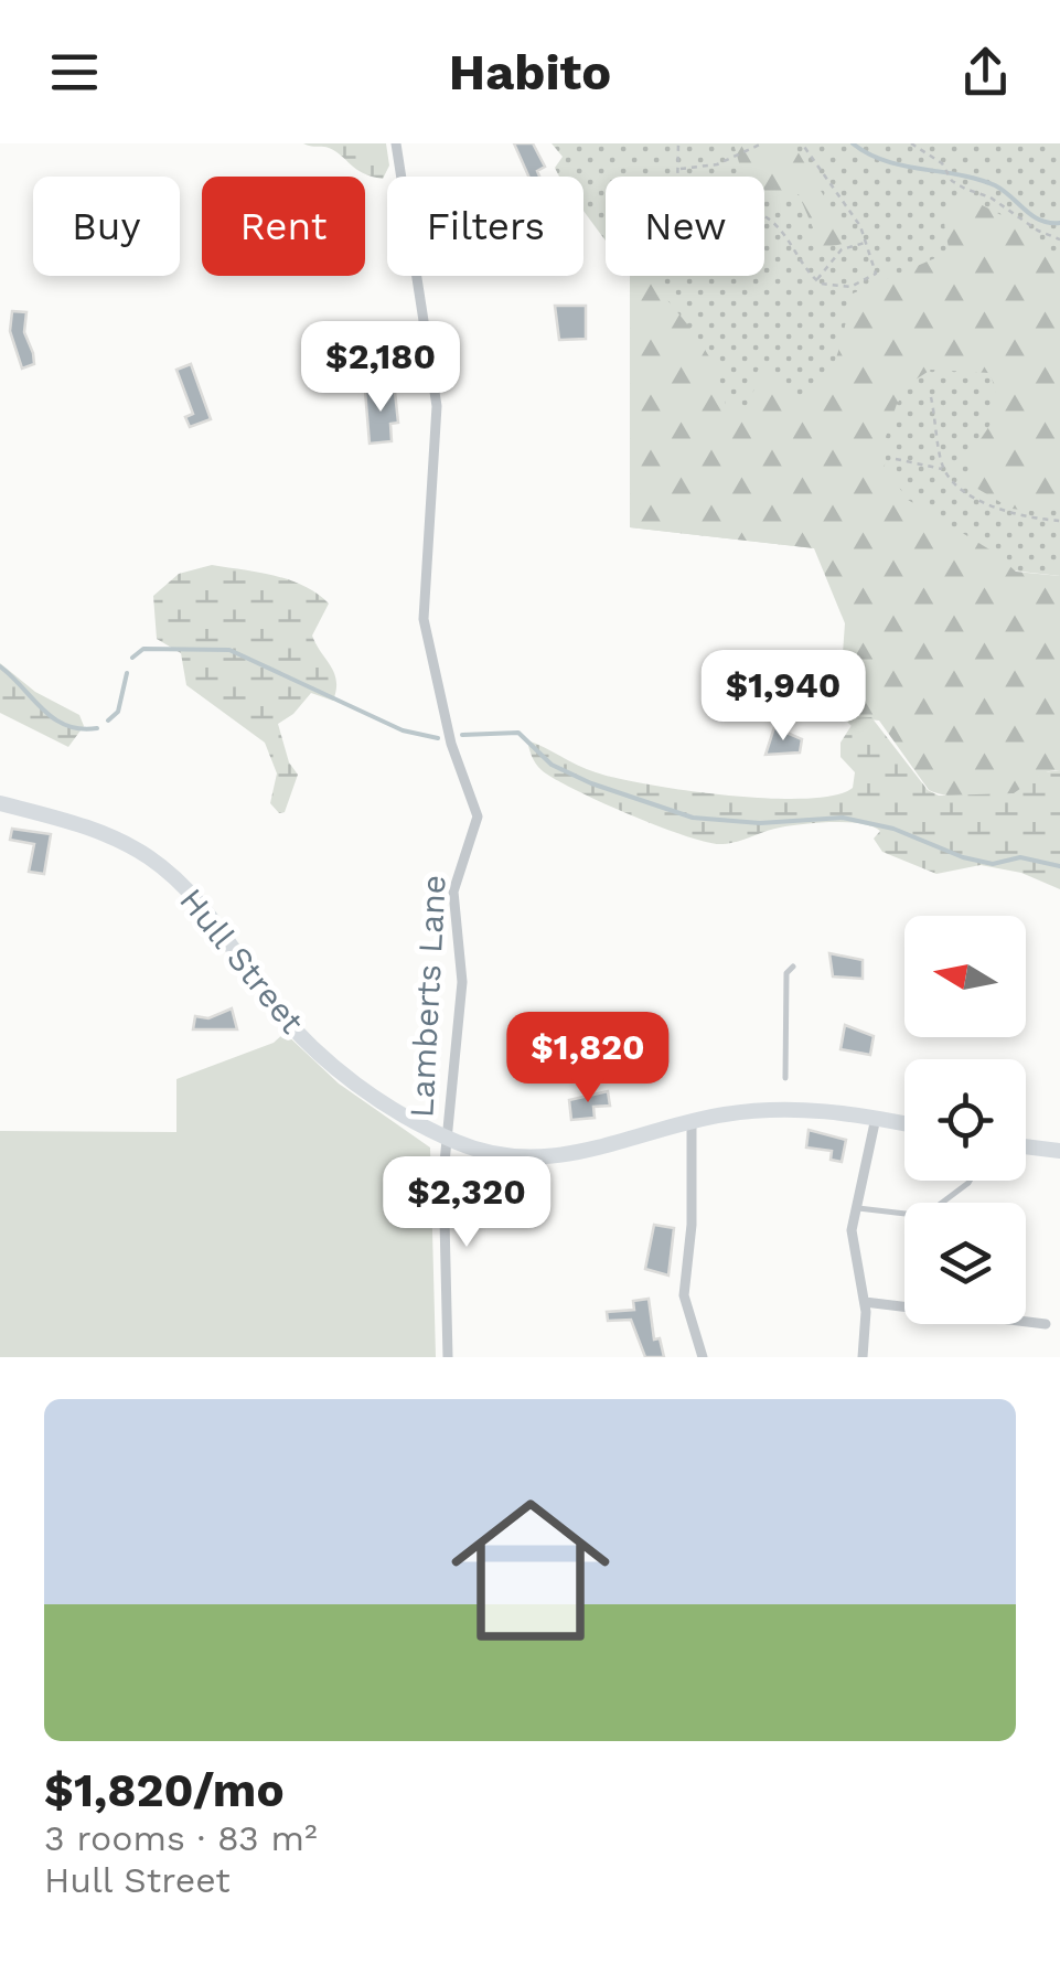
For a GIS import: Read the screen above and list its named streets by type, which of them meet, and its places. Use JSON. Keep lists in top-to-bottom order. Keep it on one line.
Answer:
{"streets":{"main road":["Hull Street"],"street":["Lamberts Lane"]},"crossings":[["Hull Street","Lamberts Lane"]],"north":"left","page":{"header":"Habito","chip":["Buy","Rent","Filters","New"],"price":["$2,180","$1,940","$1,820","$2,320"],"list":[{"name":"$1,820/mo","note":"3 rooms · 83 m² · Hull Street"}]}}
